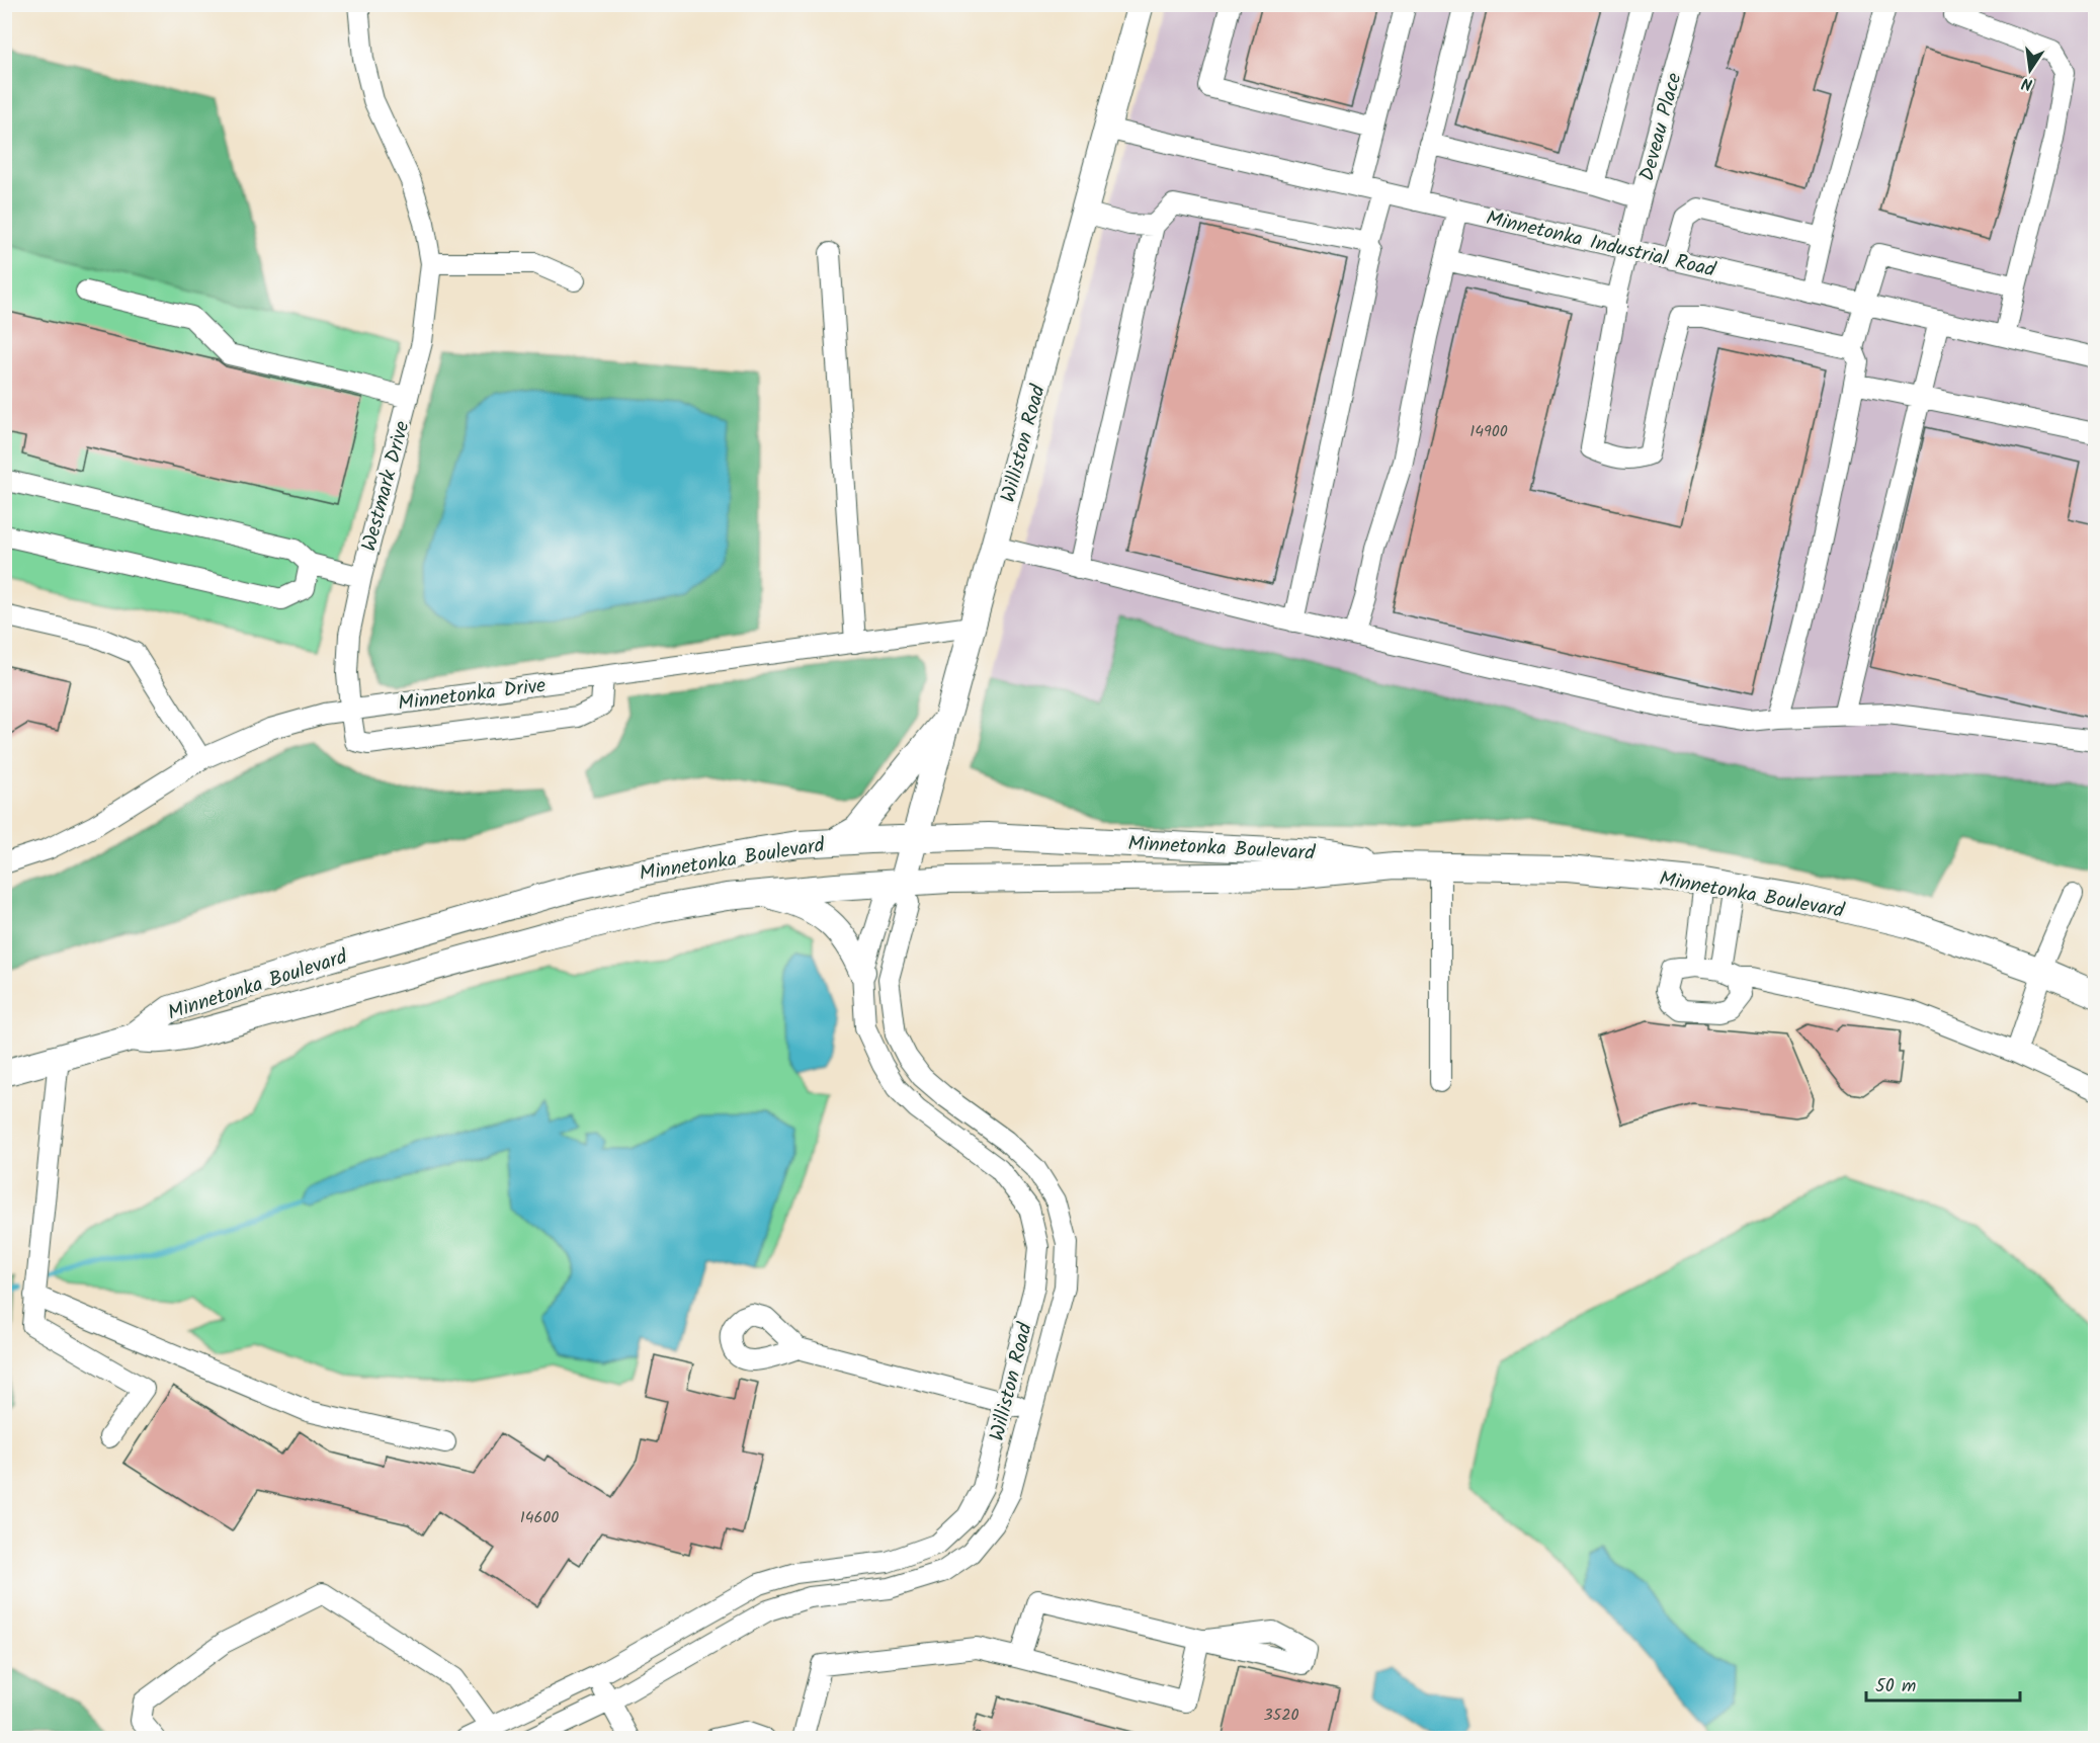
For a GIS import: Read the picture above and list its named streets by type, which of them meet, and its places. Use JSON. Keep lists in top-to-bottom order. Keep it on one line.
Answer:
{"streets":{"main road":["Williston Road","Minnetonka Boulevard"],"street":["Deveau Place","Minnetonka Industrial Road","Westmark Drive","Minnetonka Drive"]},"crossings":[["Deveau Place","Minnetonka Industrial Road"],["Minnetonka Industrial Road","Williston Road"],["Williston Road","Minnetonka Drive"],["Williston Road","Minnetonka Boulevard"],["Westmark Drive","Minnetonka Drive"]],"house_numbers":["14900","14600","3520"],"scale_bar":"50 m","north":"bottom"}
